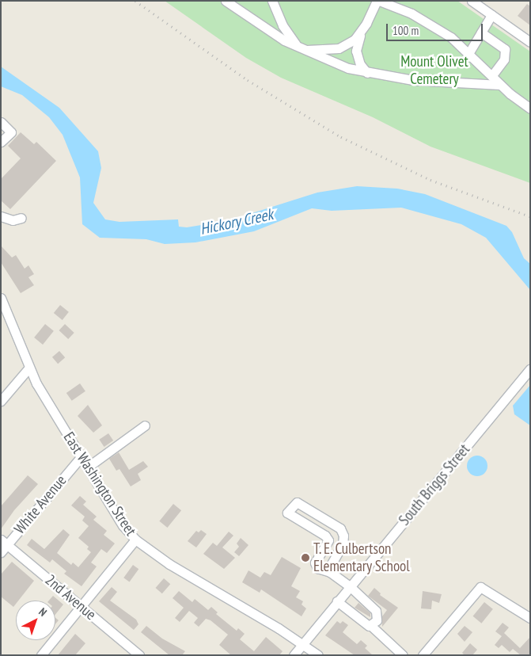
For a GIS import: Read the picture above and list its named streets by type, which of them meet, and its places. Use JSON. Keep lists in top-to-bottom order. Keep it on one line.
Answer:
{"streets":{"street":["East Washington Street","South Briggs Street","White Avenue","2nd Avenue"]},"crossings":[["East Washington Street","South Briggs Street"],["East Washington Street","White Avenue"],["White Avenue","2nd Avenue"]],"water":["Hickory Creek"],"parks":["Mount Olivet Cemetery"],"places":["T. E. Culbertson Elementary School"],"scale_bar":"100 m","north":"top right"}
